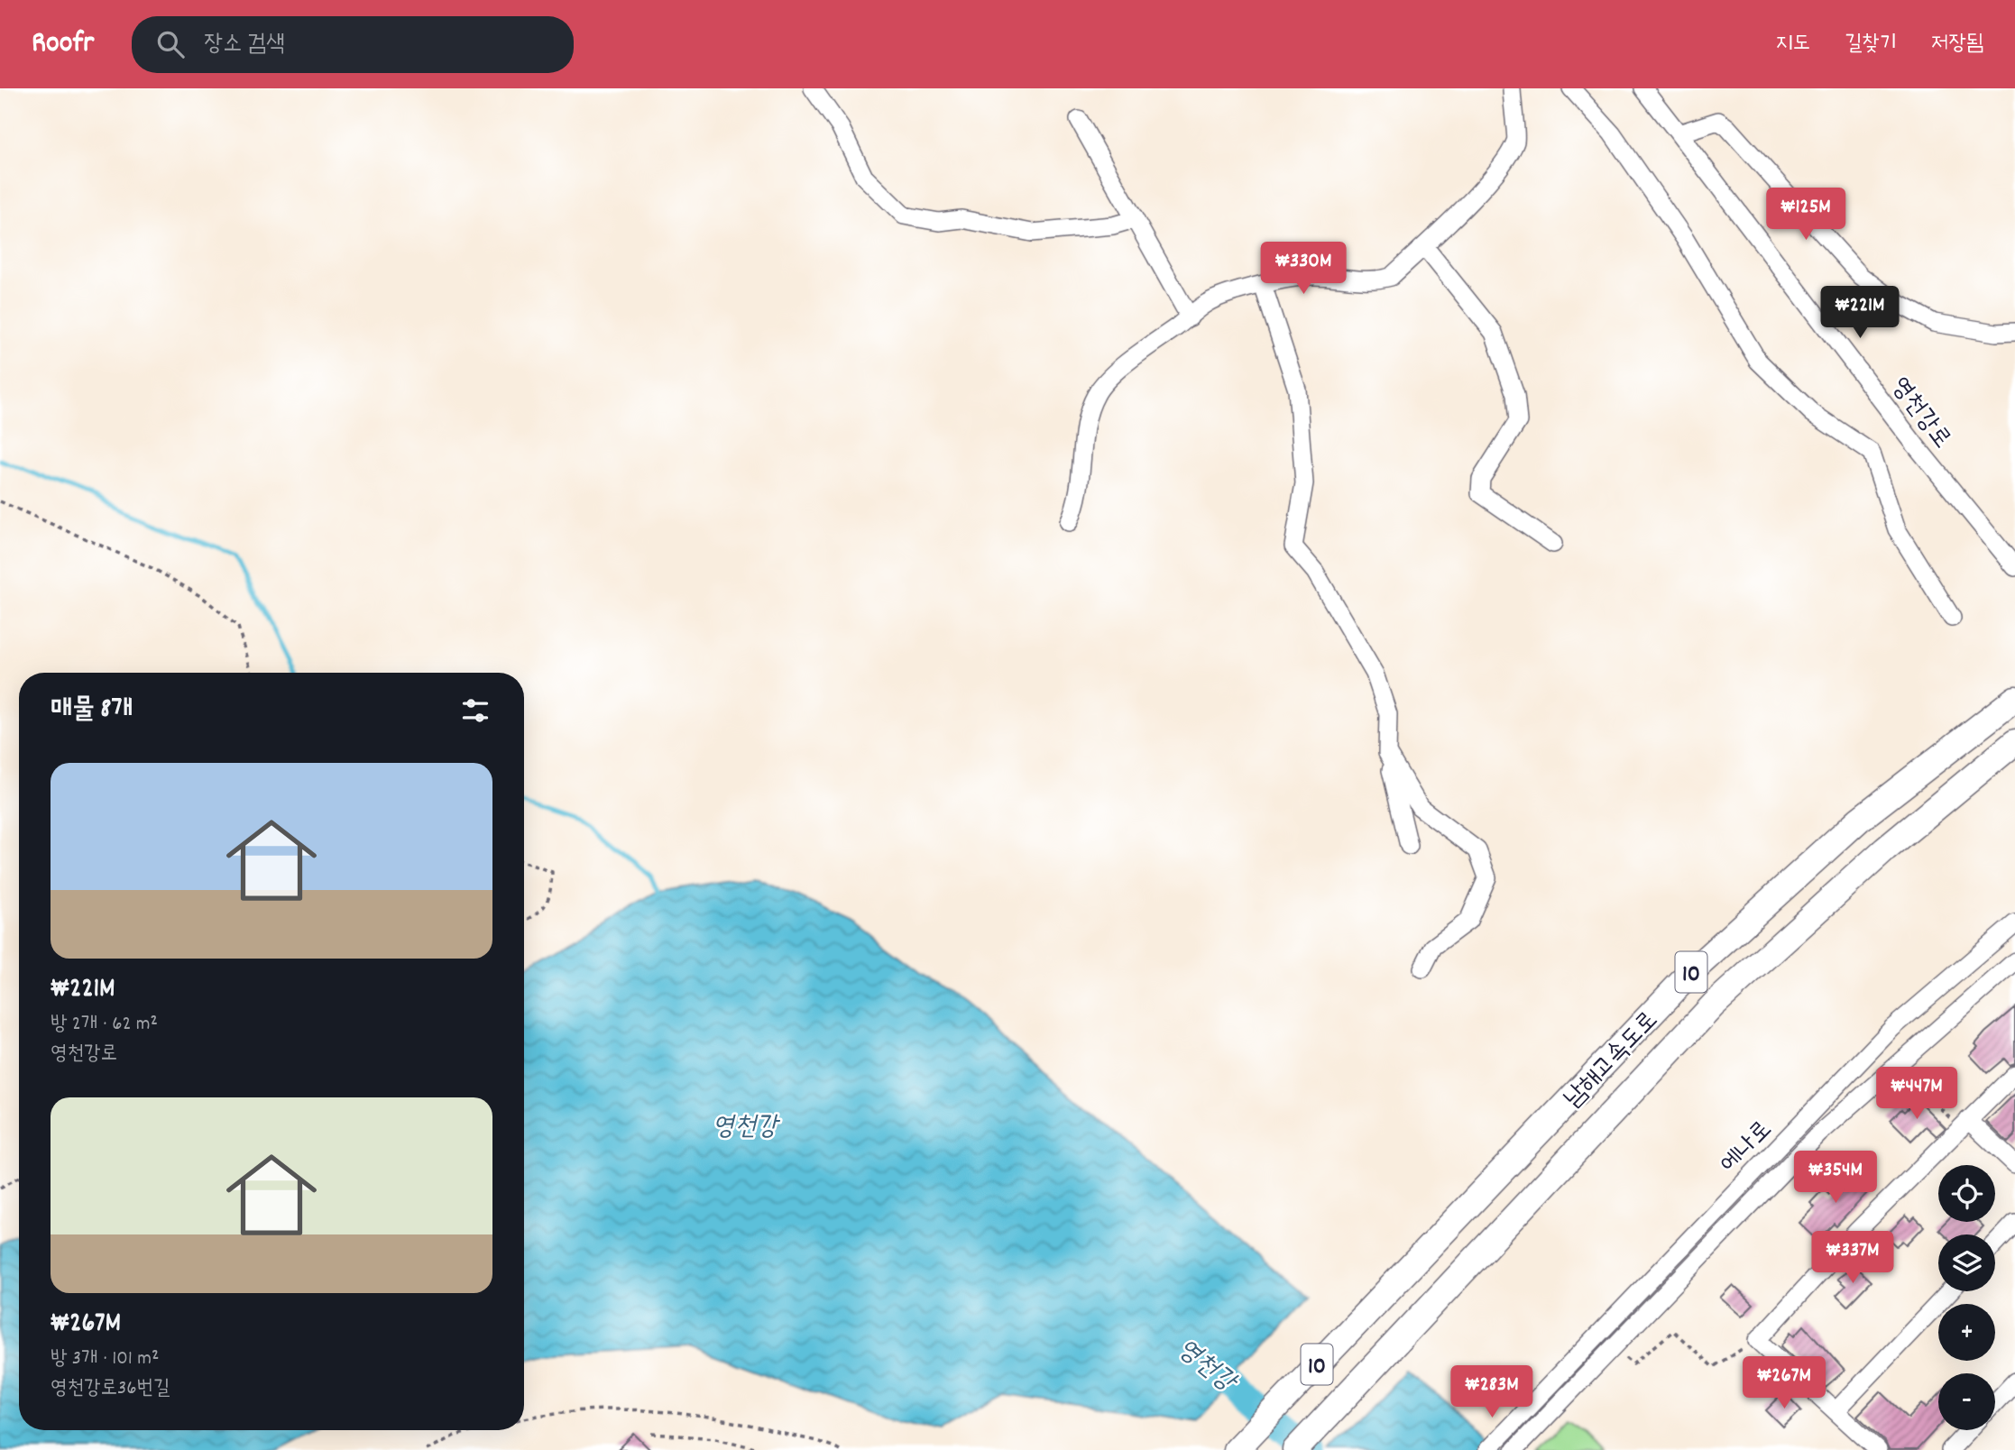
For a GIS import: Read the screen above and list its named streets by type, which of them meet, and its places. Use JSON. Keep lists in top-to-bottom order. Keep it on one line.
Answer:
{"streets":{"highway":["10","남해고속도로"],"street":["영천강로","에나로"]},"water":["영천강"],"page":{"header":"Roofr","search":"장소 검색","nav":["지도","길찾기","저장됨"],"price":["₩125M","₩330M","₩221M","₩447M","₩354M","₩337M","₩267M","₩283M"],"heading":"매물 8개","list":[{"name":"₩221M","note":"방 2개 · 62 m² · 영천강로"},{"name":"₩267M","note":"방 3개 · 101 m² · 영천강로36번길"}],"map_buttons":["+","−"]}}
